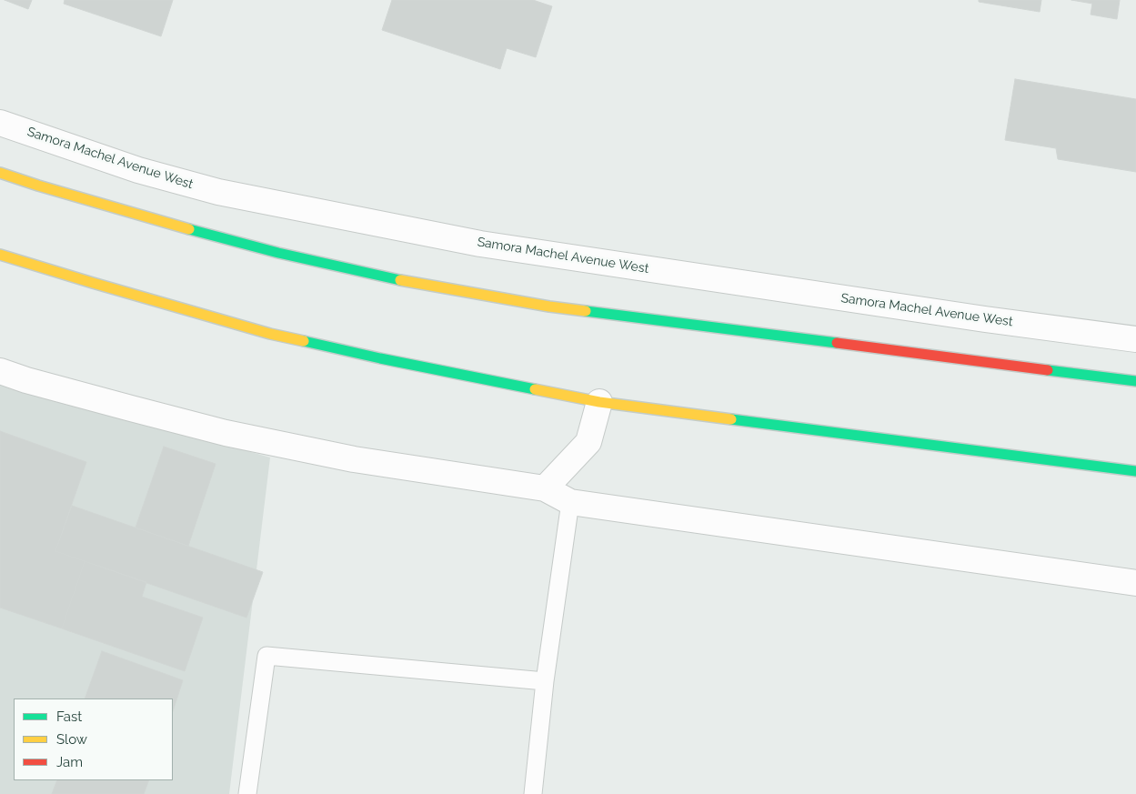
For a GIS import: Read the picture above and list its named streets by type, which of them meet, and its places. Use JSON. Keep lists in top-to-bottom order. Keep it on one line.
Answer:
{"streets":{"street":["Samora Machel Avenue West"]},"legend":["Fast","Slow","Jam"]}
